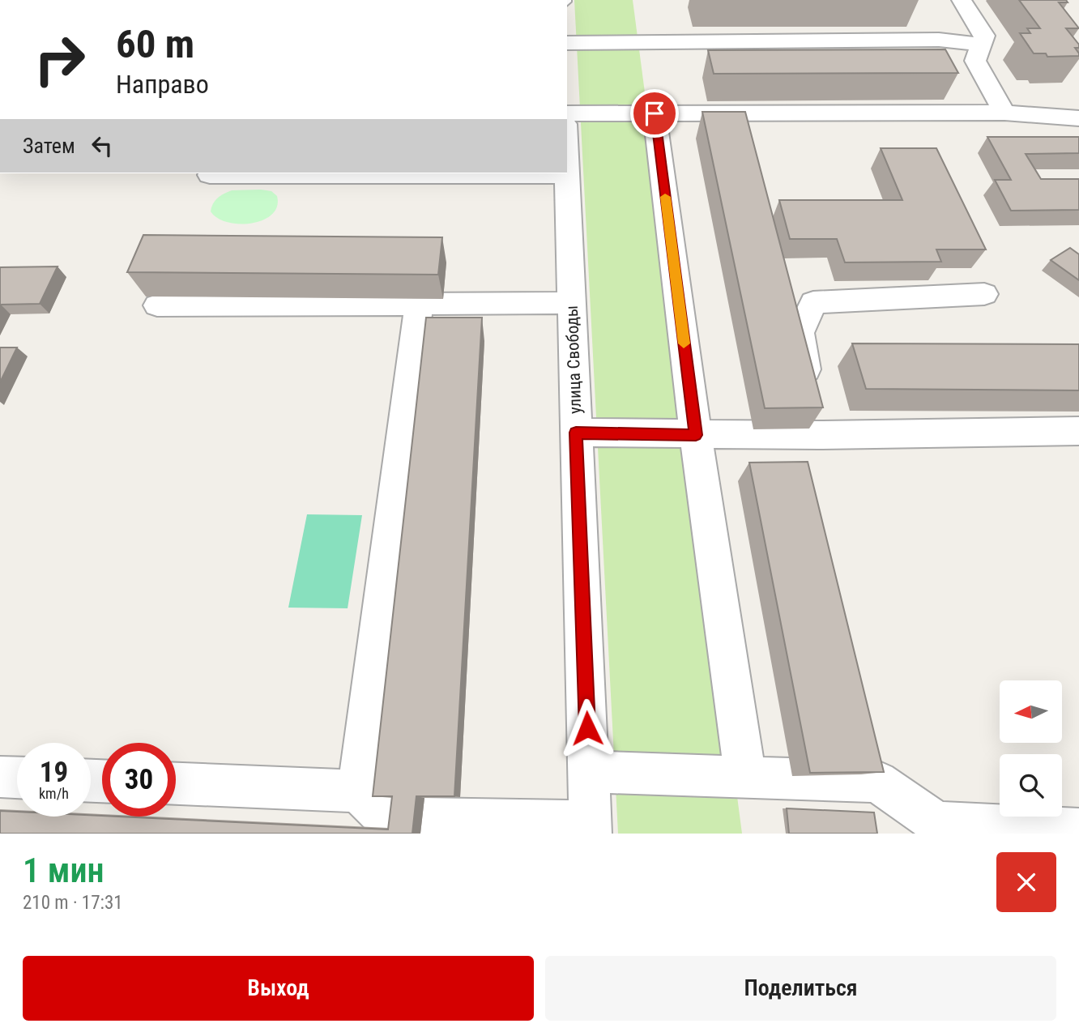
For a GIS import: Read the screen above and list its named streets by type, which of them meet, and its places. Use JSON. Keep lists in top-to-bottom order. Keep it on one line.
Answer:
{"streets":{"street":["улица Свободы"]},"north":"left","page":{"turn":["60 m","Направо"],"then":"Затем","speed":"19 km/h","limit":"30","heading":["1 мин","210 m · 17:31"],"buttons":["Выход","Поделиться"]}}
